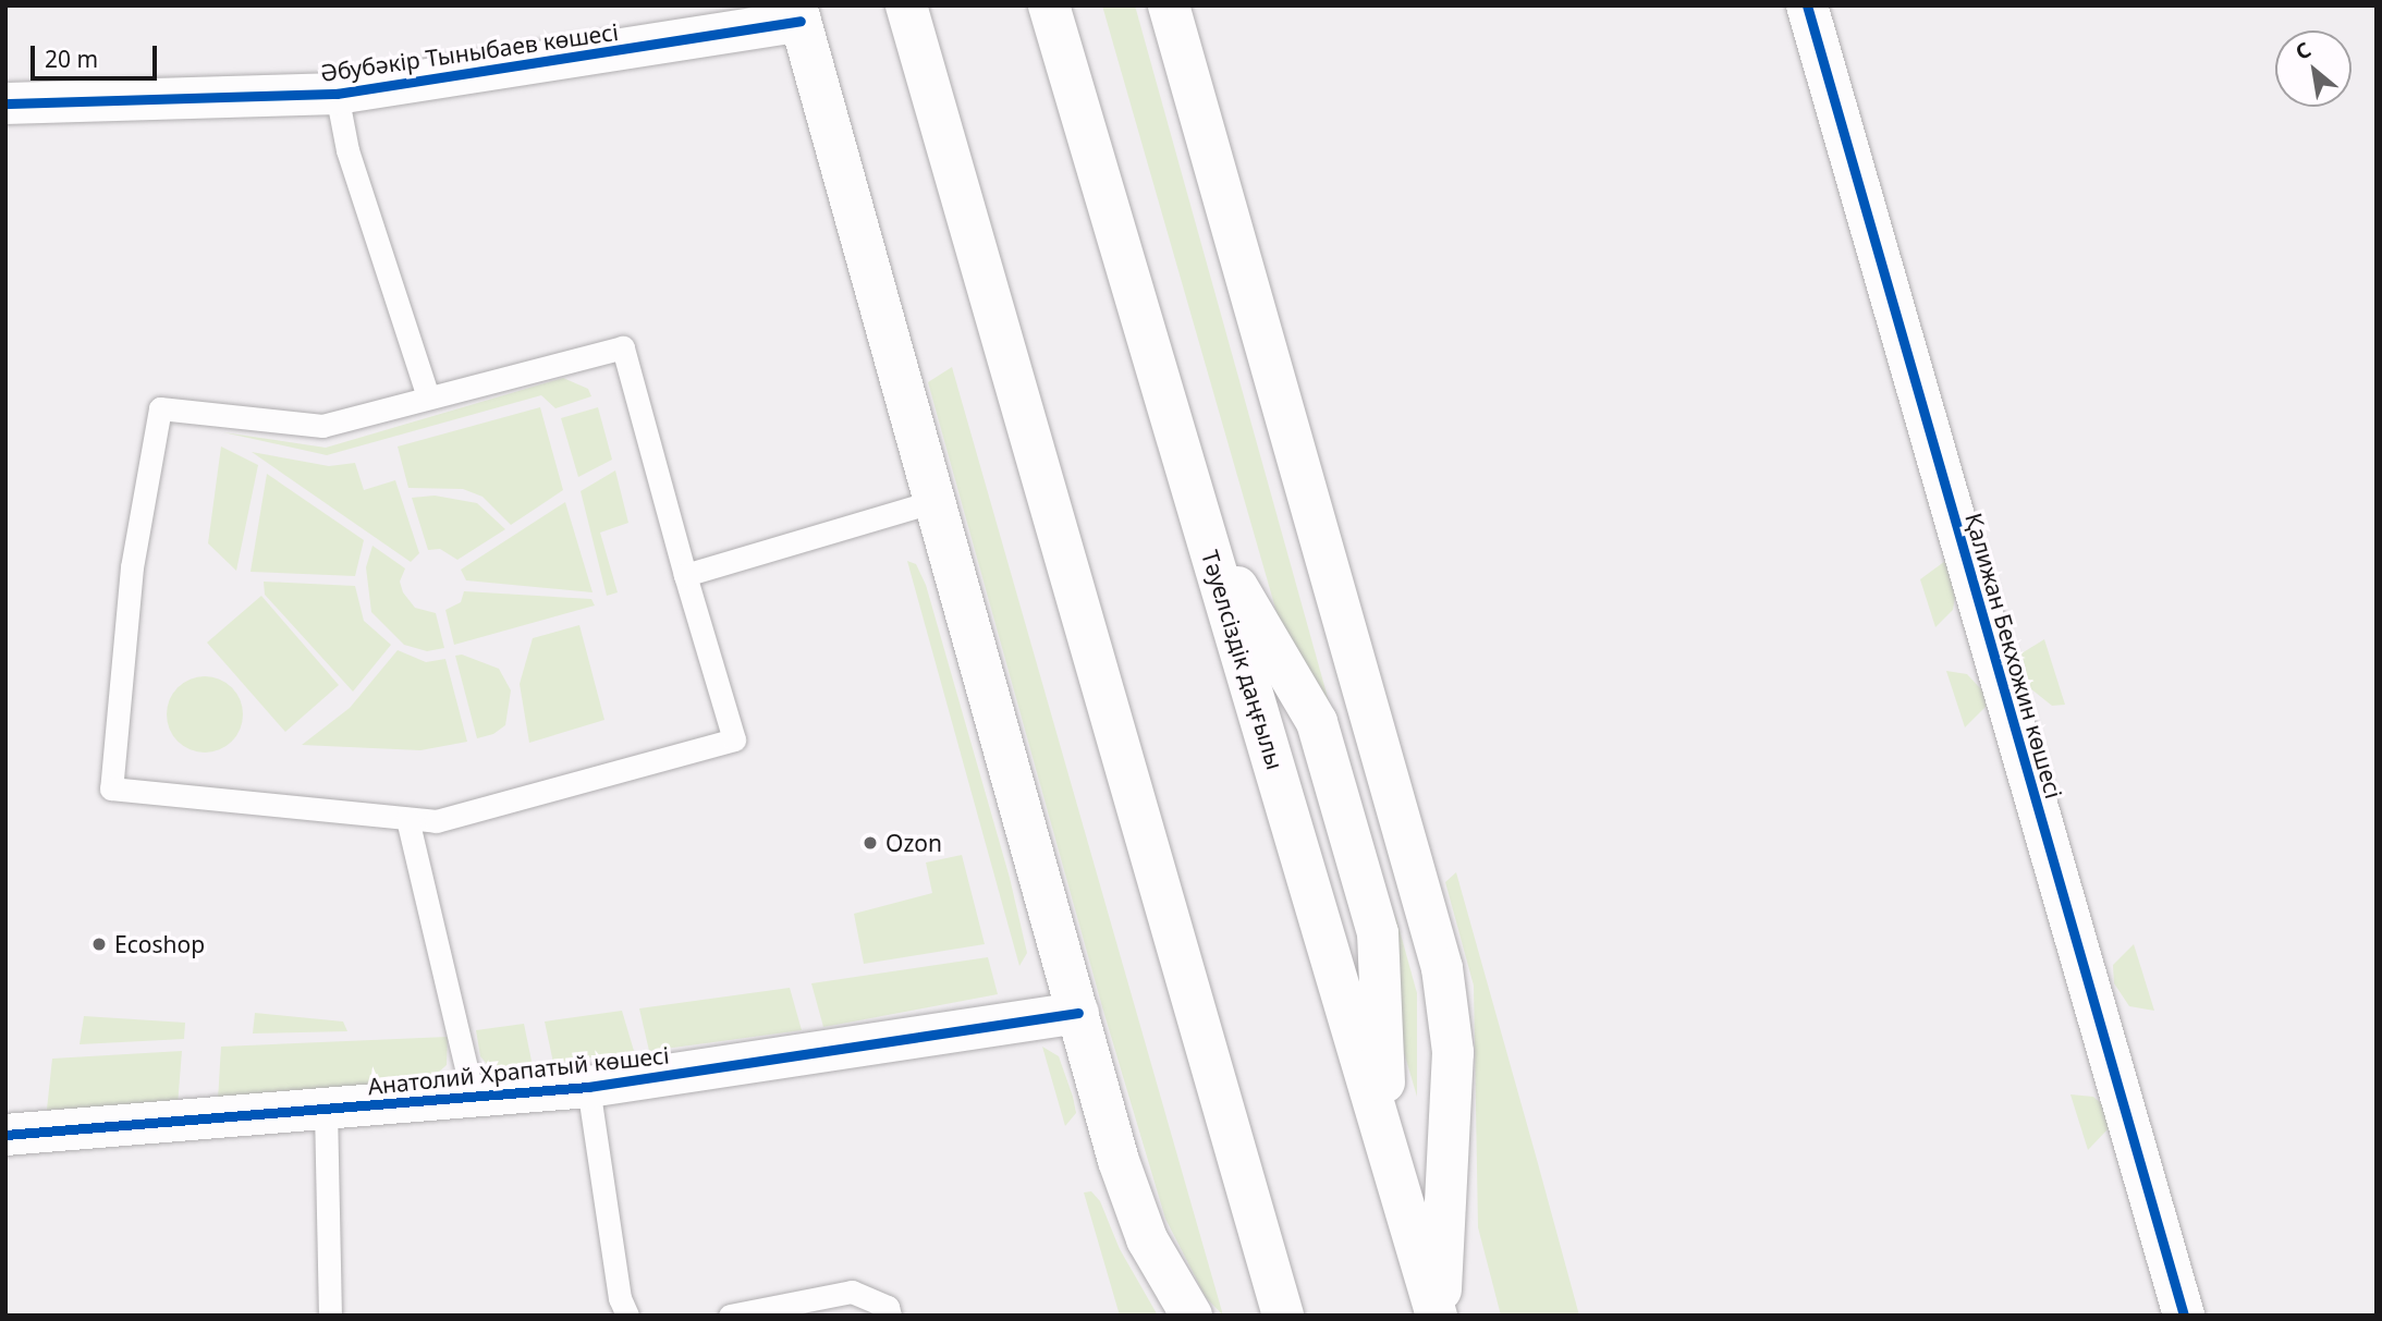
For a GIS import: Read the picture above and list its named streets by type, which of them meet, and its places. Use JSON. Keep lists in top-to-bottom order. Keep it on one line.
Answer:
{"streets":{"main road":["Әбубәкір Тыныбаев көшесі","Қалижан Бекхожин көшесі","Тәуелсіздік даңғылы","Анатолий Храпатый көшесі"]},"places":["Ozon","Ecoshop"],"scale_bar":"20 m","north":"top left"}
